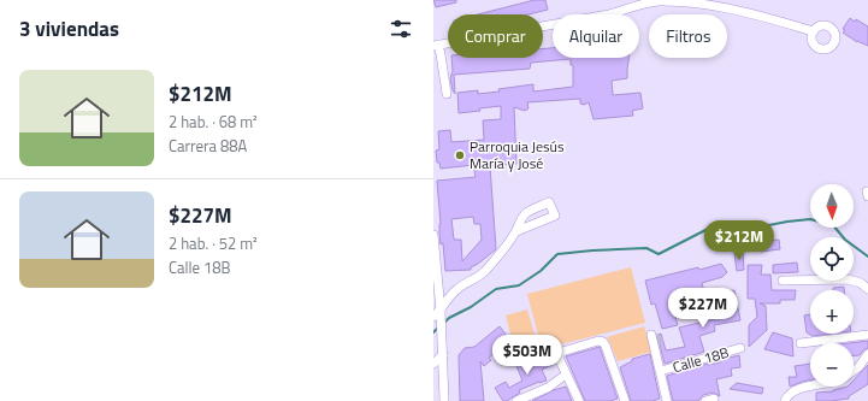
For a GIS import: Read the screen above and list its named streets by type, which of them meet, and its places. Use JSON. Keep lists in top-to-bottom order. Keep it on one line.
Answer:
{"streets":{"street":["Calle 18B"]},"places":["Parroquia Jesús María y José"],"north":"bottom","page":{"heading":"3 viviendas","chip":["Comprar","Alquilar","Filtros"],"list":[{"name":"$212M","note":"2 hab. · 68 m² · Carrera 88A"},{"name":"$227M","note":"2 hab. · 52 m² · Calle 18B"}],"map_buttons":["+","−"],"price":["$212M","$227M","$503M"]}}
